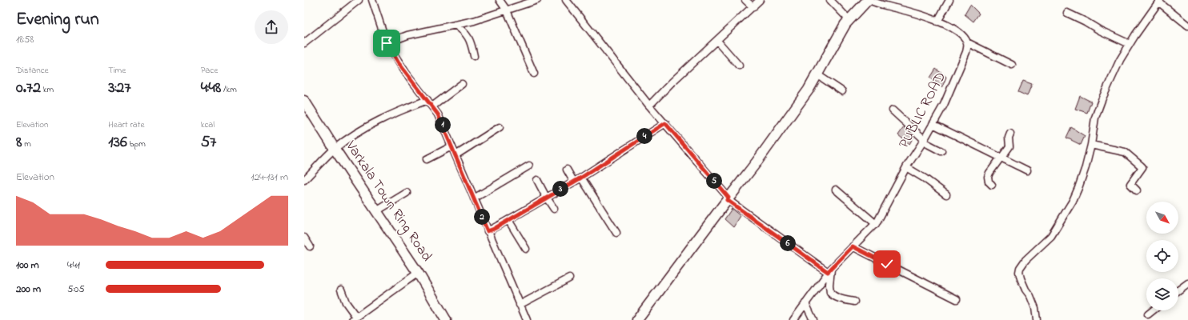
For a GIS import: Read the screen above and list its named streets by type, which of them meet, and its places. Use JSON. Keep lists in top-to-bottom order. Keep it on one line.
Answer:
{"streets":{"main road":["Varkala Town Ring Road"],"street":["PUBLIC ROAD"]},"north":"bottom right","page":{"heading":["Evening run","18:58"],"stats":[["Distance","0.72 km"],["Time","3:27"],["Pace","4:48 /km"],["Elevation","8 m"],["Heart rate","136 bpm"],["kcal","57"]],"pins":["1","4","5","3","2","6"],"chart":["Elevation","124–131 m"],"list":[{"name":"100 m","note":"4:41"},{"name":"200 m","note":"5:05"}]}}
